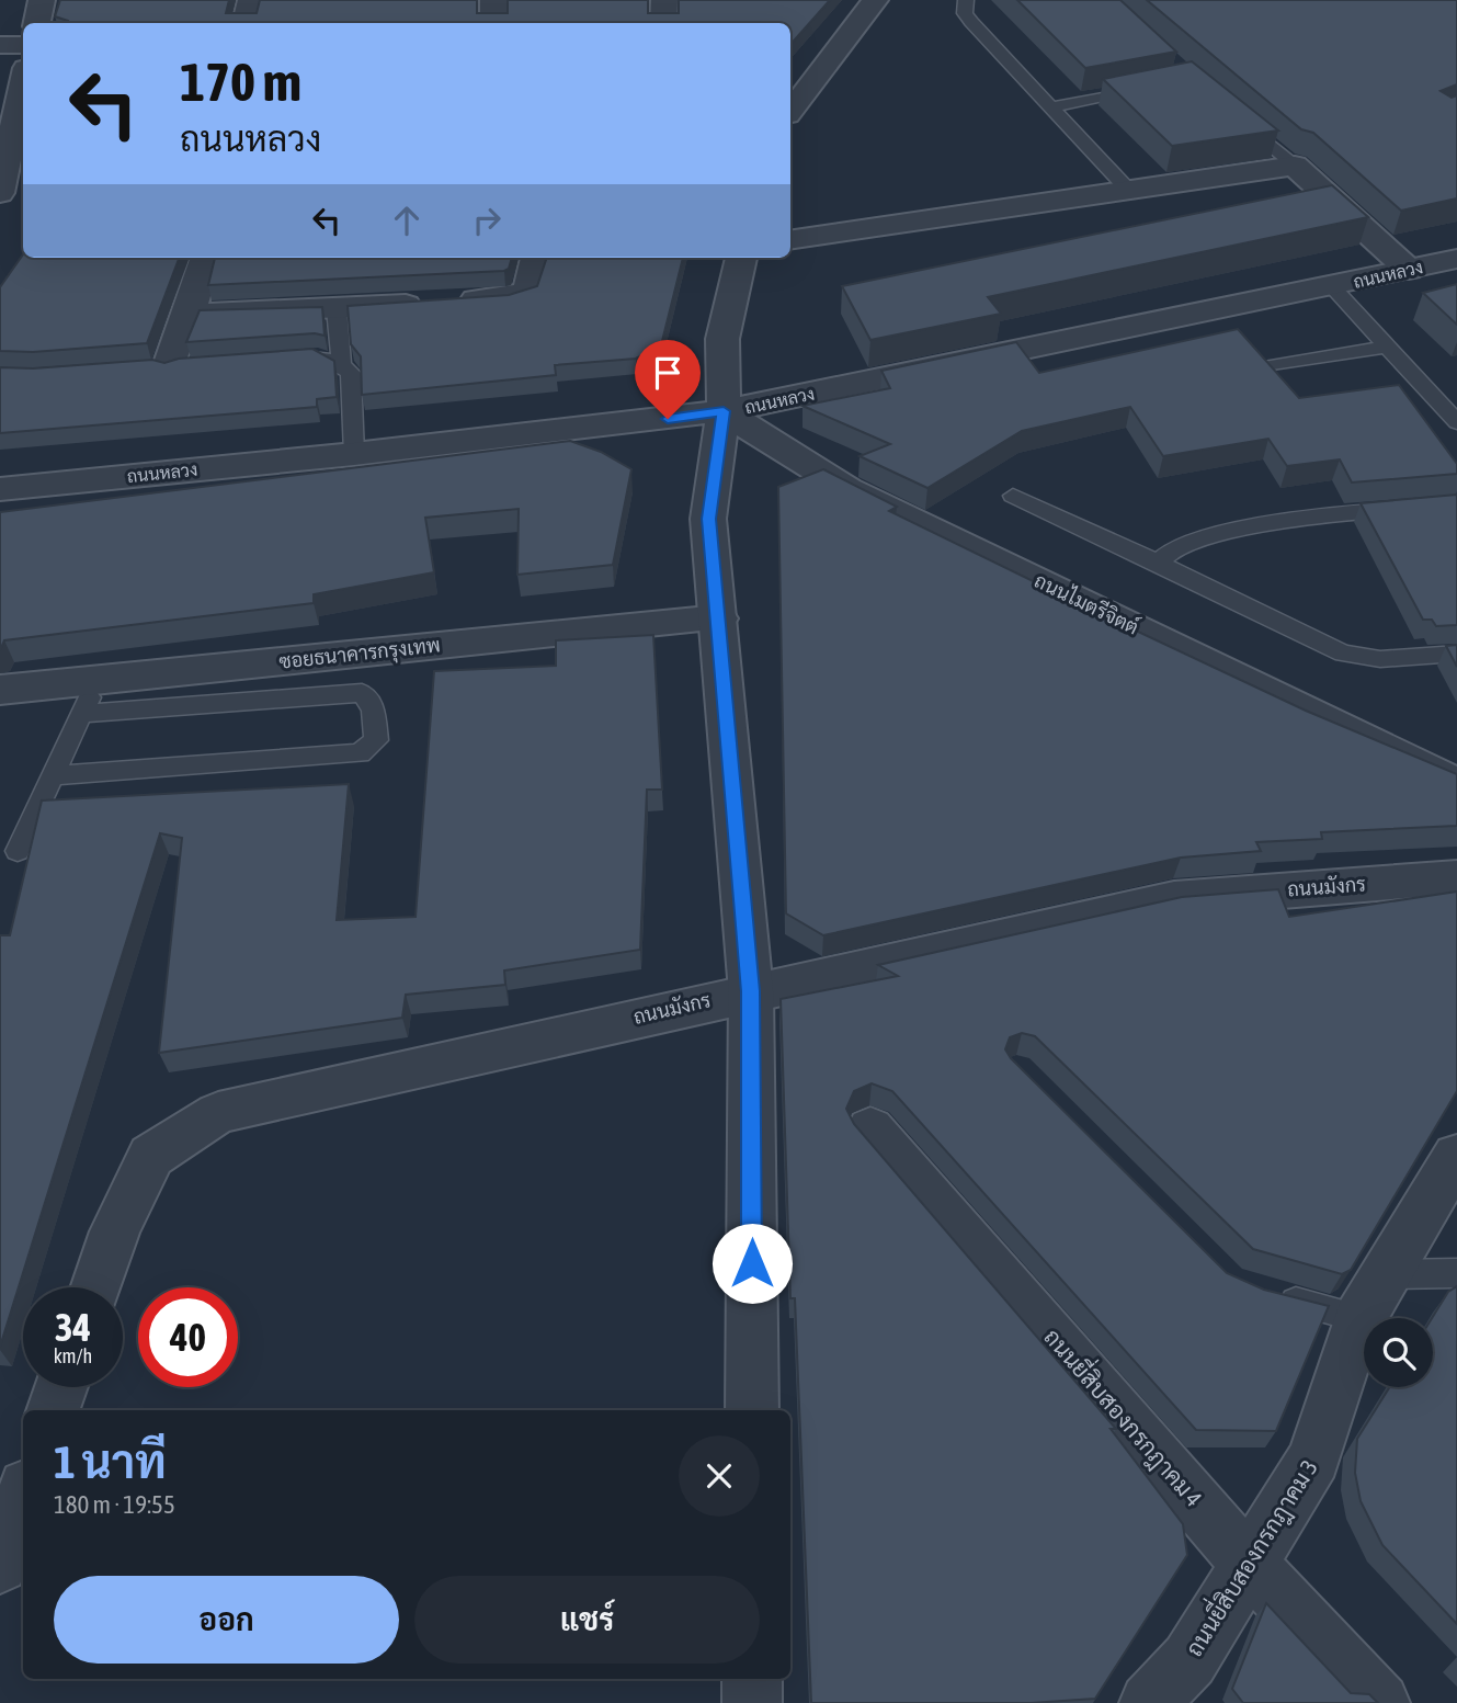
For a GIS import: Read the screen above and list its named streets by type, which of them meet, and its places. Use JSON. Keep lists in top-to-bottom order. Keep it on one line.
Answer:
{"streets":{"street":["ถนนหลวง","ถนนไมตรีจิตต์","ซอยธนาคารกรุงเทพ","ถนนมังกร","ถนนยี่สิบสองกรกฎาคม 4","ถนนยี่สิบสองกรกฎาคม 3"]},"crossings":[["ถนนหลวง","ถนนไมตรีจิตต์"],["ถนนยี่สิบสองกรกฎาคม 4","ถนนยี่สิบสองกรกฎาคม 3"]],"page":{"turn":["170 m","ถนนหลวง"],"speed":"34 km/h","limit":"40","heading":["1 นาที","180 m · 19:55"],"buttons":["ออก","แชร์"]}}
